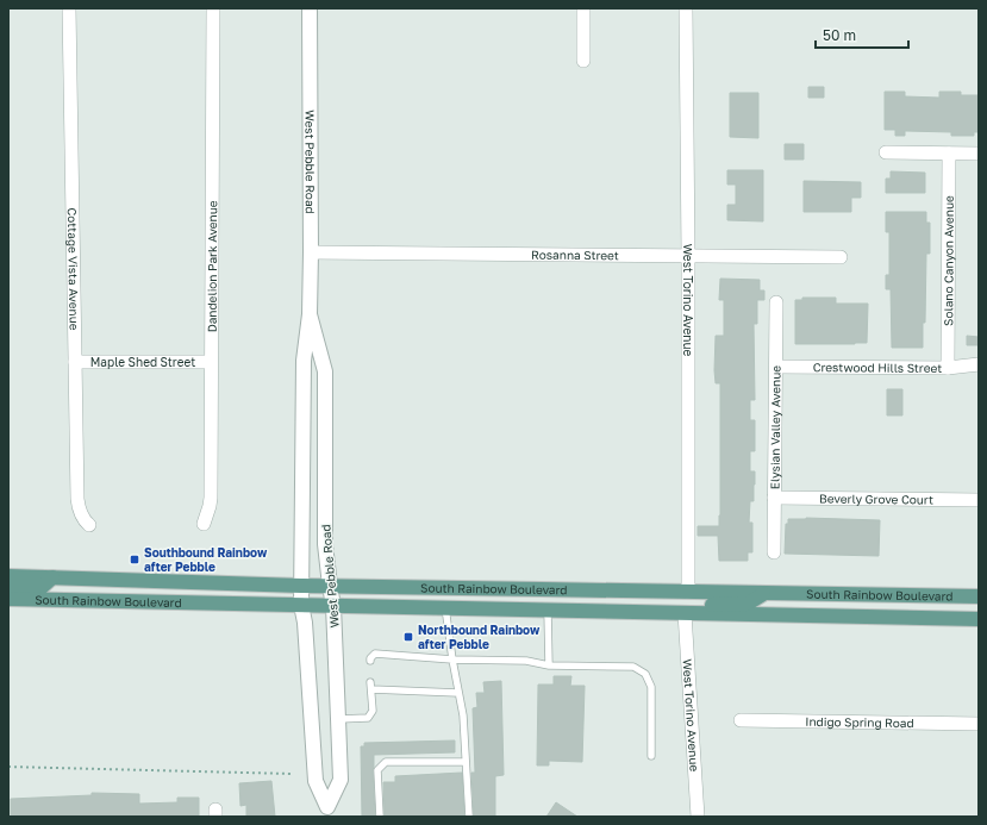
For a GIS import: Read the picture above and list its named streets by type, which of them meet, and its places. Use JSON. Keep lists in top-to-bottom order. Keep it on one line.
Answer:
{"streets":{"main road":["South Rainbow Boulevard"],"street":["West Pebble Road","Rosanna Street","Solano Canyon Avenue","Dandelion Park Avenue","Cottage Vista Avenue","West Torino Avenue","Maple Shed Street","Crestwood Hills Street","Elysian Valley Avenue","Beverly Grove Court","Indigo Spring Road"]},"crossings":[["West Pebble Road","Rosanna Street"],["West Pebble Road","South Rainbow Boulevard"],["Rosanna Street","West Torino Avenue"],["Solano Canyon Avenue","Crestwood Hills Street"],["Dandelion Park Avenue","Maple Shed Street"],["Cottage Vista Avenue","Maple Shed Street"],["West Torino Avenue","South Rainbow Boulevard"],["Crestwood Hills Street","Elysian Valley Avenue"],["Elysian Valley Avenue","Beverly Grove Court"]],"places":{"transit":["Southbound Rainbow after Pebble","Northbound Rainbow after Pebble"]},"scale_bar":"50 m"}
